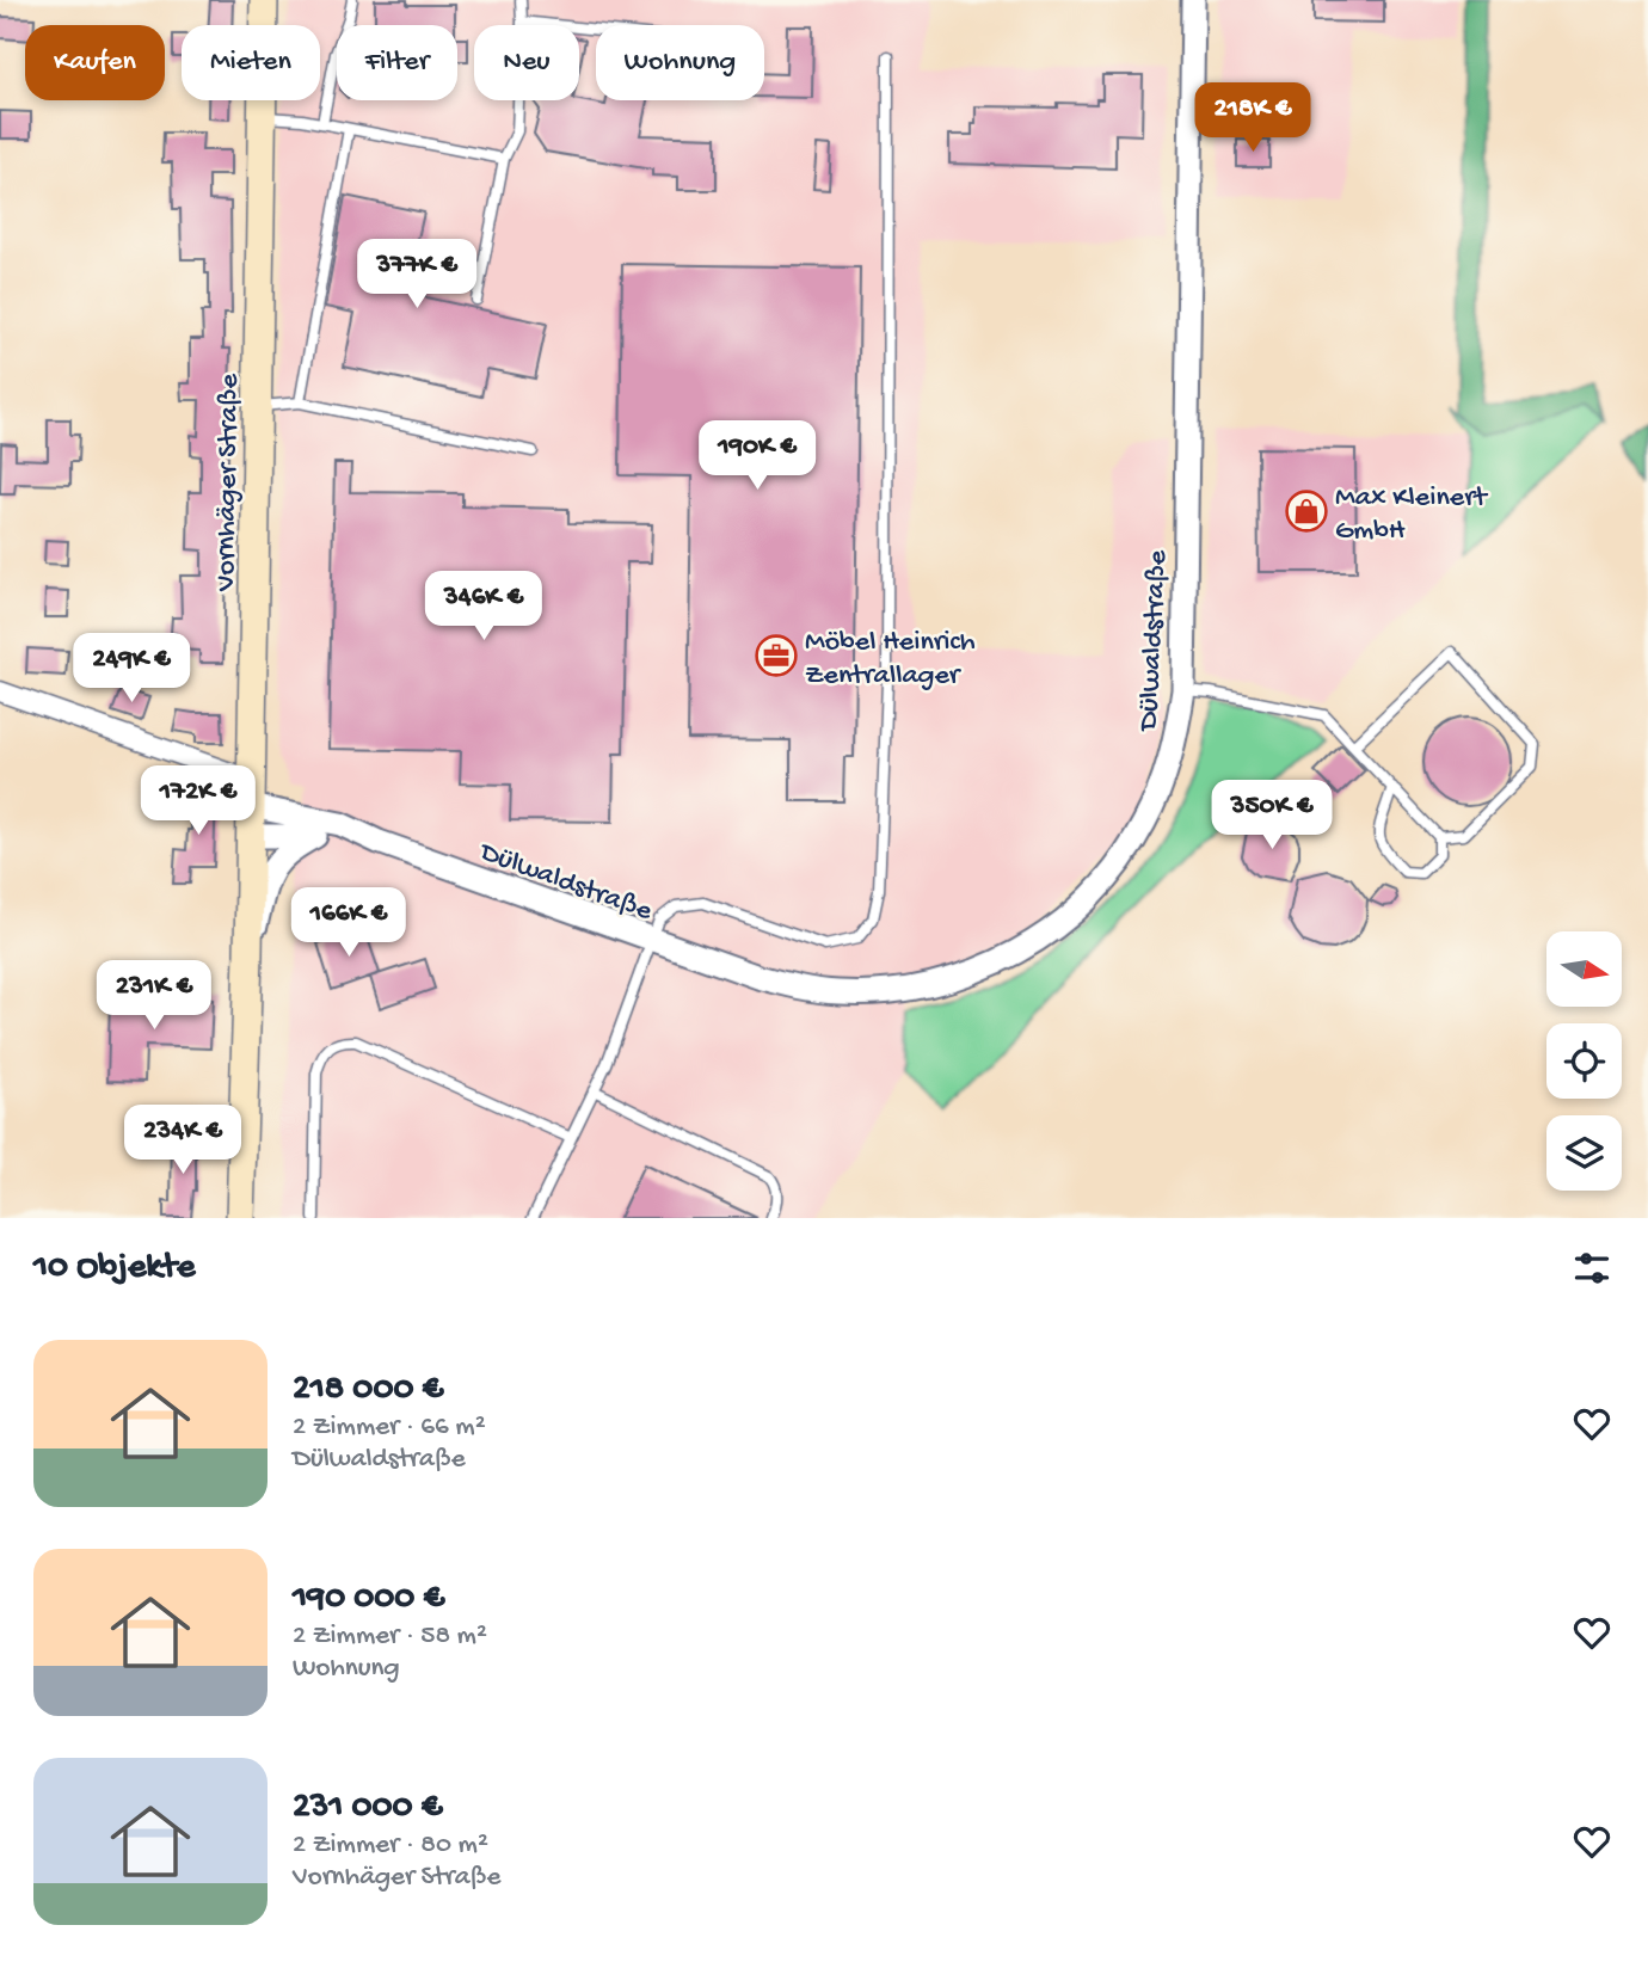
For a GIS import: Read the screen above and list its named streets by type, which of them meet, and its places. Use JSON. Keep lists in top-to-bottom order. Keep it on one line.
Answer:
{"streets":{"main road":["Vornhäger Straße"],"street":["Dülwaldstraße"]},"crossings":[["Vornhäger Straße","Dülwaldstraße"]],"places":{"shop":["Max Kleinert GmbH"],"office":["Möbel Heinrich Zentrallager"]},"north":"right","page":{"chip":["Kaufen","Mieten","Filter","Neu","Wohnung"],"price":["218K €","377K €","190K €","346K €","249K €","172K €","350K €","166K €","231K €","234K €"],"heading":"10 Objekte","list":[{"name":"218 000 €","note":"2 Zimmer · 66 m² · Dülwaldstraße"},{"name":"190 000 €","note":"2 Zimmer · 58 m² · Wohnung"},{"name":"231 000 €","note":"2 Zimmer · 80 m² · Vornhäger Straße"}]}}
